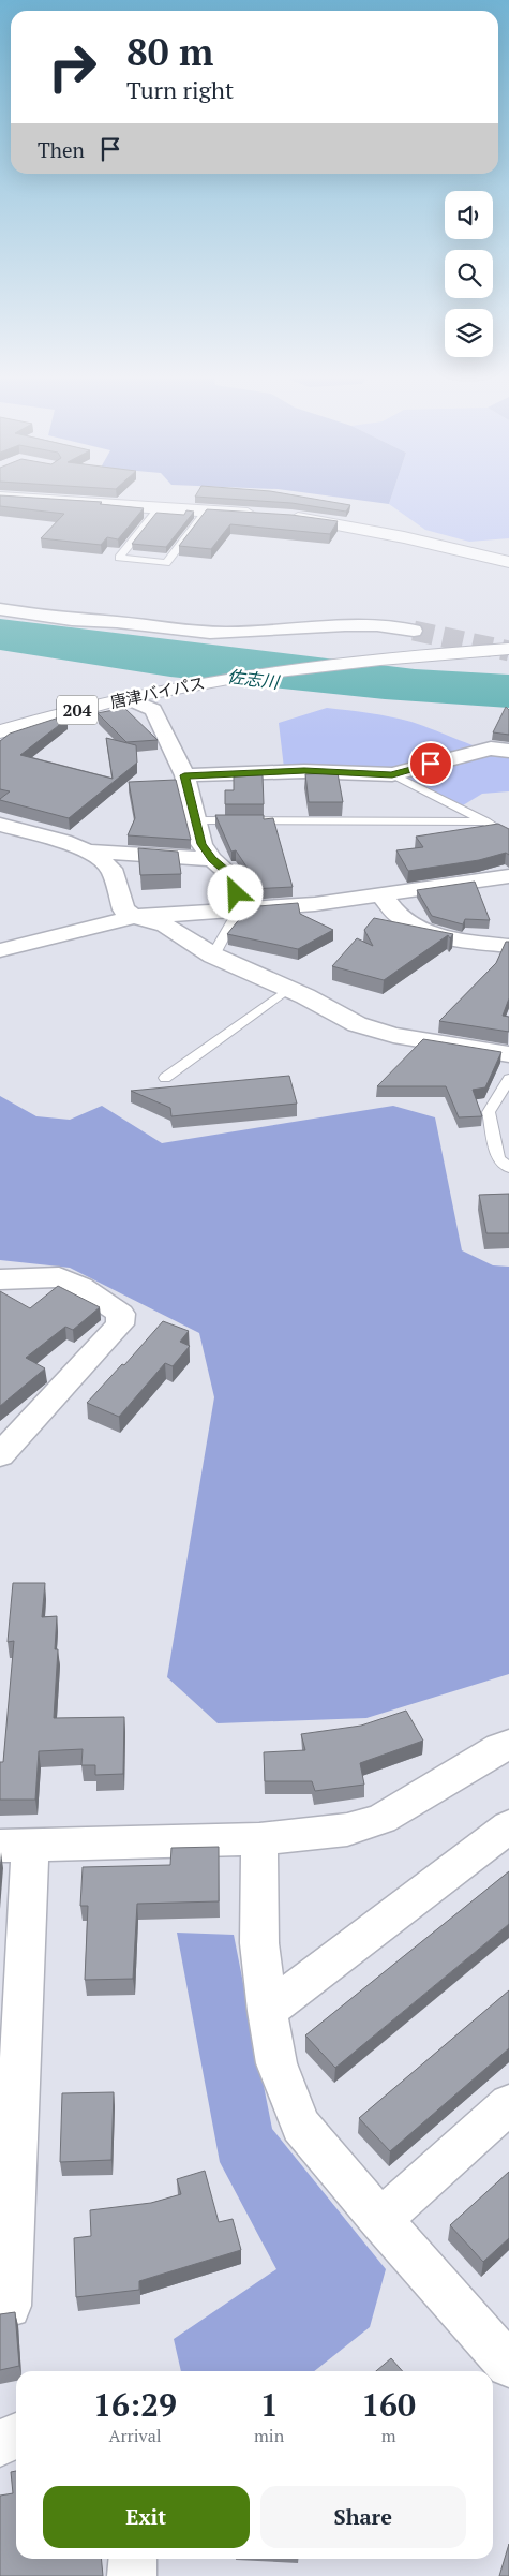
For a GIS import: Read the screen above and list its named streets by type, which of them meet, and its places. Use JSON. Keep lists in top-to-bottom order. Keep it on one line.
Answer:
{"streets":{"main road":["唐津バイパス","204"]},"water":["佐志川"],"page":{"turn":["80 m","Turn right"],"then":"Then","eta":["16:29","Arrival","1","min","160","m"],"buttons":["Exit","Share"]}}
